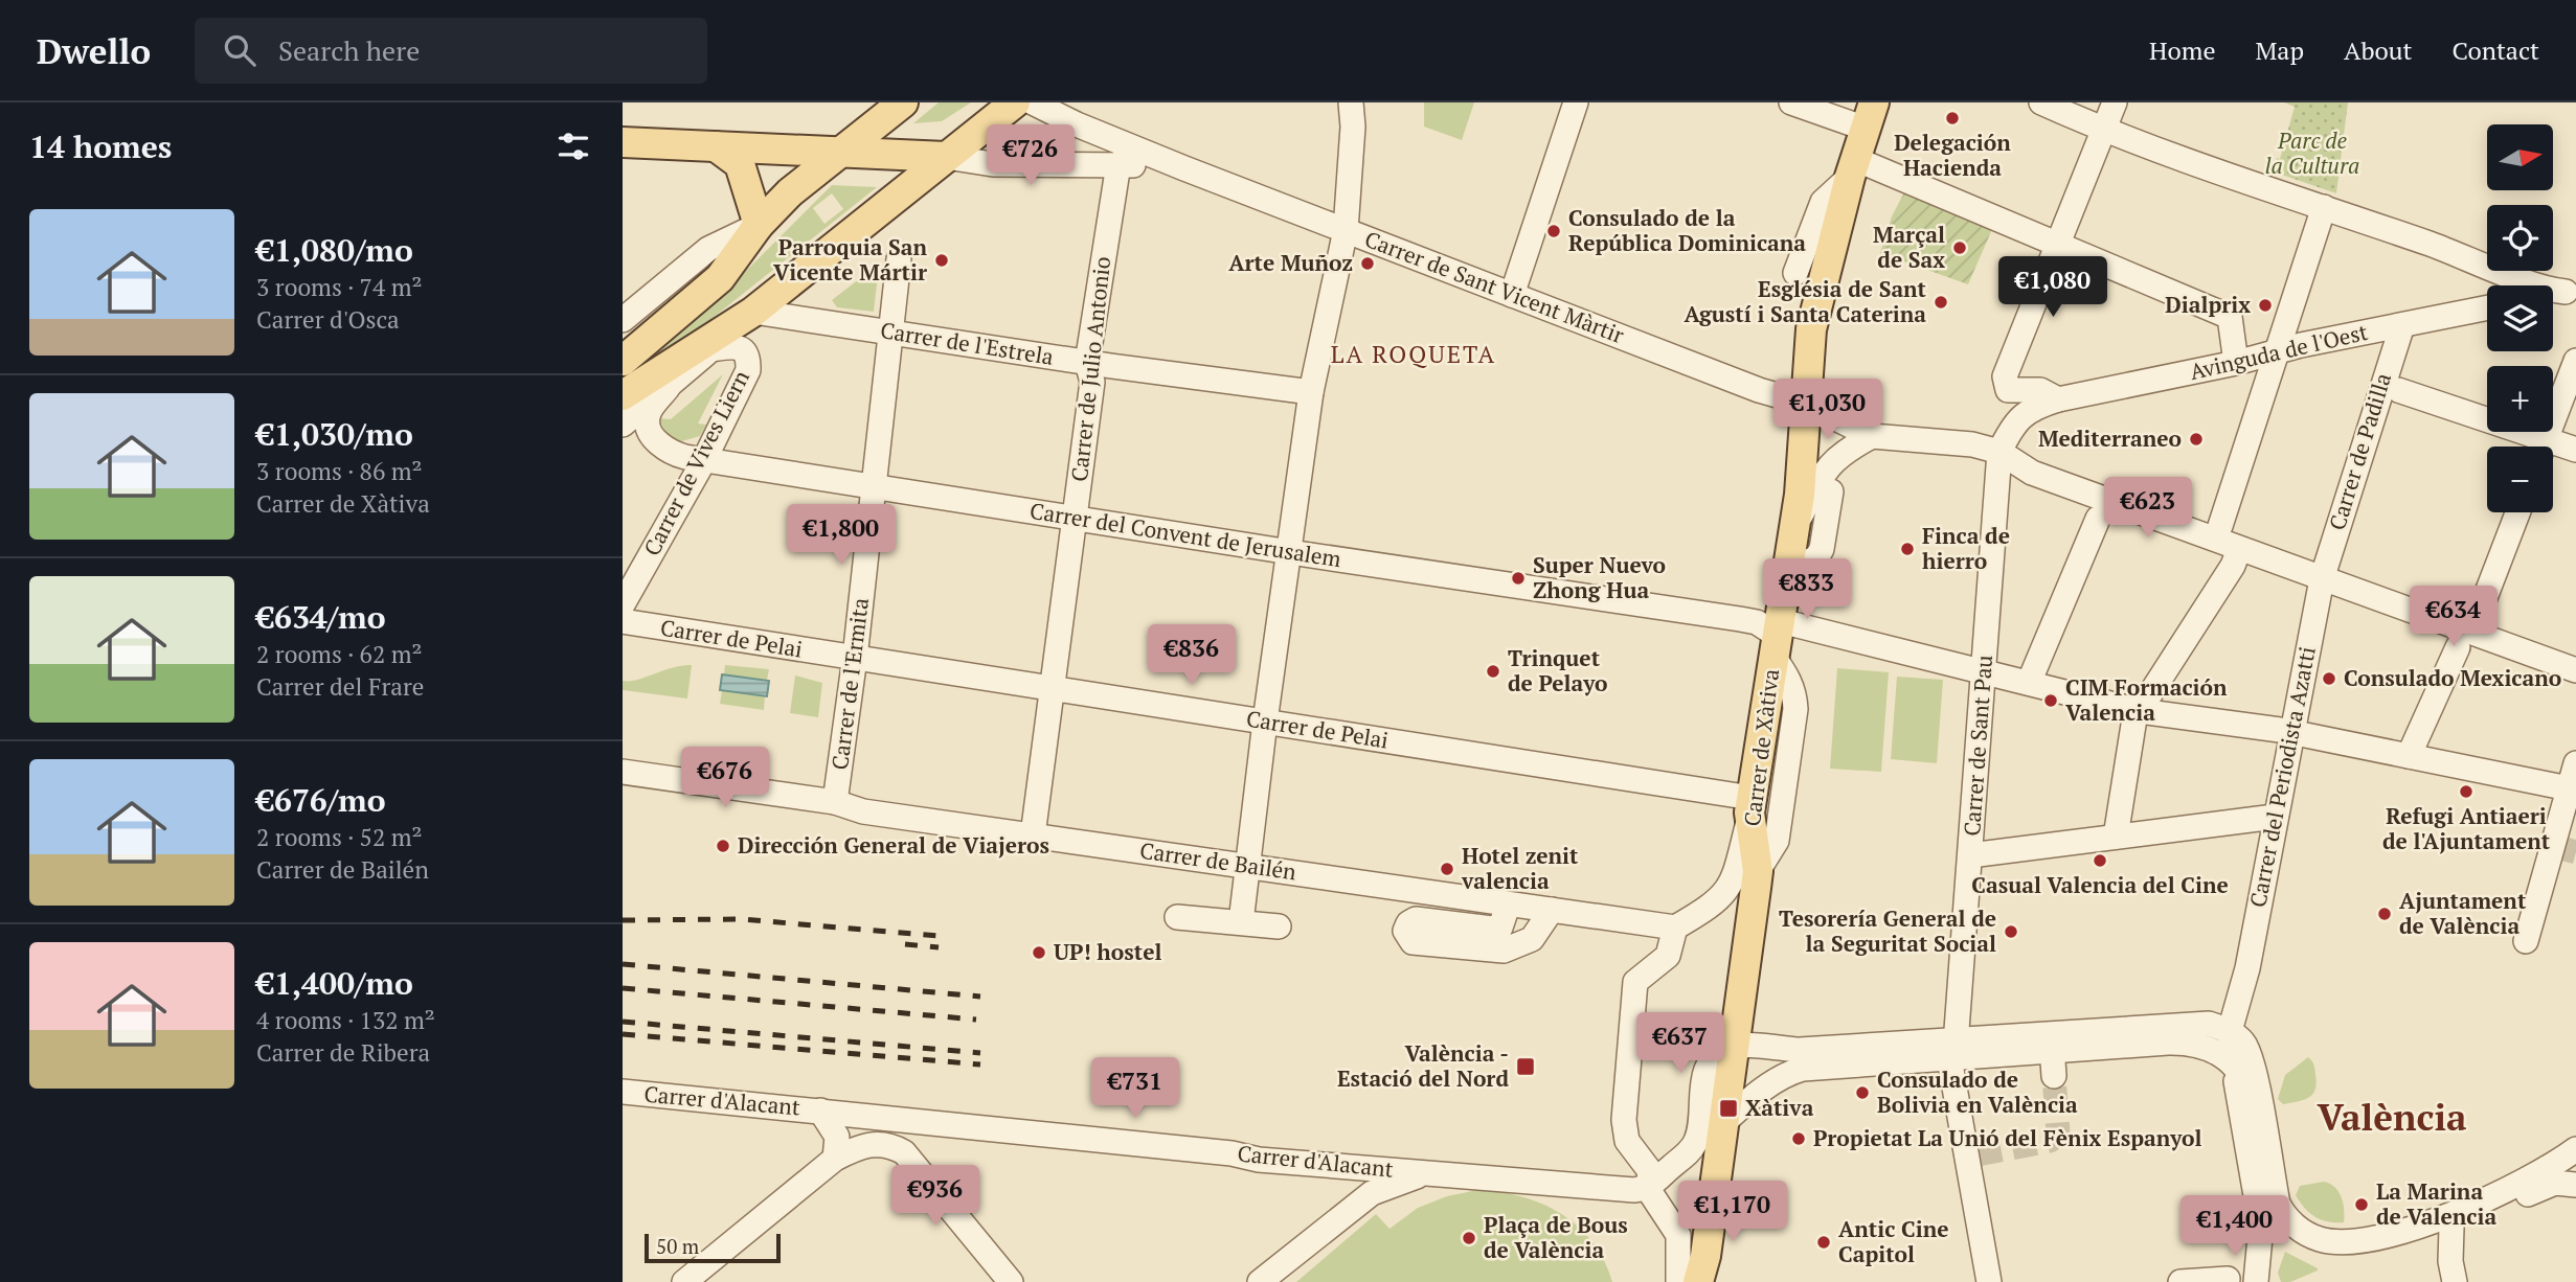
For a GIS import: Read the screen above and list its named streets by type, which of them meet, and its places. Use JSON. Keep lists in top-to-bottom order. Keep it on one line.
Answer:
{"streets":{"main road":["Carrer de Xàtiva"],"street":["Carrer de Sant Vicent Màrtir","Carrer de l'Estrela","Avinguda de l'Oest","Carrer de Julio Antonio","Carrer de Padilla","Carrer de Vives Liern","Carrer del Convent de Jerusalem","Carrer de Pelai","Carrer de l'Ermita","Carrer de Sant Pau","Carrer del Periodista Azatti","Carrer de Bailén","Carrer d'Alacant"]},"crossings":[["Carrer de Sant Vicent Màrtir","Carrer de Julio Antonio"],["Carrer de Sant Vicent Màrtir","Carrer de Xàtiva"],["Carrer de l'Estrela","Carrer de Julio Antonio"],["Carrer de l'Estrela","Carrer de l'Ermita"],["Avinguda de l'Oest","Carrer de Padilla"],["Avinguda de l'Oest","Carrer de Sant Pau"],["Carrer de Julio Antonio","Carrer del Convent de Jerusalem"],["Carrer de Julio Antonio","Carrer de Pelai"],["Carrer de Julio Antonio","Carrer de Bailén"],["Carrer de Padilla","Carrer del Periodista Azatti"],["Carrer de Vives Liern","Carrer del Convent de Jerusalem"],["Carrer del Convent de Jerusalem","Carrer de l'Ermita"],["Carrer del Convent de Jerusalem","Carrer de Sant Pau"],["Carrer del Convent de Jerusalem","Carrer de Xàtiva"],["Carrer del Convent de Jerusalem","Carrer del Periodista Azatti"],["Carrer de Pelai","Carrer de l'Ermita"],["Carrer de Pelai","Carrer de Xàtiva"],["Carrer de l'Ermita","Carrer de Bailén"]],"districts":["LA ROQUETA","València"],"parks":["Parc de la Cultura"],"places":{"other":["Delegación Hacienda","Consulado de la República Dominicana","Marçal de Sax","Parroquia San Vicente Mártir","Arte Muñoz","Església de Sant Agustí i Santa Caterina","Dialprix","Mediterraneo","Finca de hierro","Super Nuevo Zhong Hua","Trinquet de Pelayo","Consulado Mexicano","CIM Formación Valencia","Refugi Antiaeri de l'Ajuntament","Dirección General de Viajeros","Casual Valencia del Cine","Hotel zenit valencia","Ajuntament de València","Tesorería General de la Seguritat Social","UP! hostel","Consulado de Bolivia en València","Propietat La Unió del Fènix Espanyol","La Marina de Valencia","Plaça de Bous de València","Antic Cine Capitol"],"transit":["València - Estació del Nord","Xàtiva"]},"scale_bar":"50 m","north":"right","page":{"header":"Dwello","search":"Search here","nav":["Home","Map","About","Contact"],"heading":"14 homes","map_buttons":["+","−"],"price":["€726","€1,080","€1,030","€623","€1,800","€833","€634","€836","€676","€637","€731","€936","€1,170","€1,400"],"list":[{"name":"€1,080/mo","note":"3 rooms · 74 m² · Carrer d'Osca"},{"name":"€1,030/mo","note":"3 rooms · 86 m² · Carrer de Xàtiva"},{"name":"€634/mo","note":"2 rooms · 62 m² · Carrer del Frare"},{"name":"€676/mo","note":"2 rooms · 52 m² · Carrer de Bailén"},{"name":"€1,400/mo","note":"4 rooms · 132 m² · Carrer de Ribera"}],"scale":"50 m"}}
